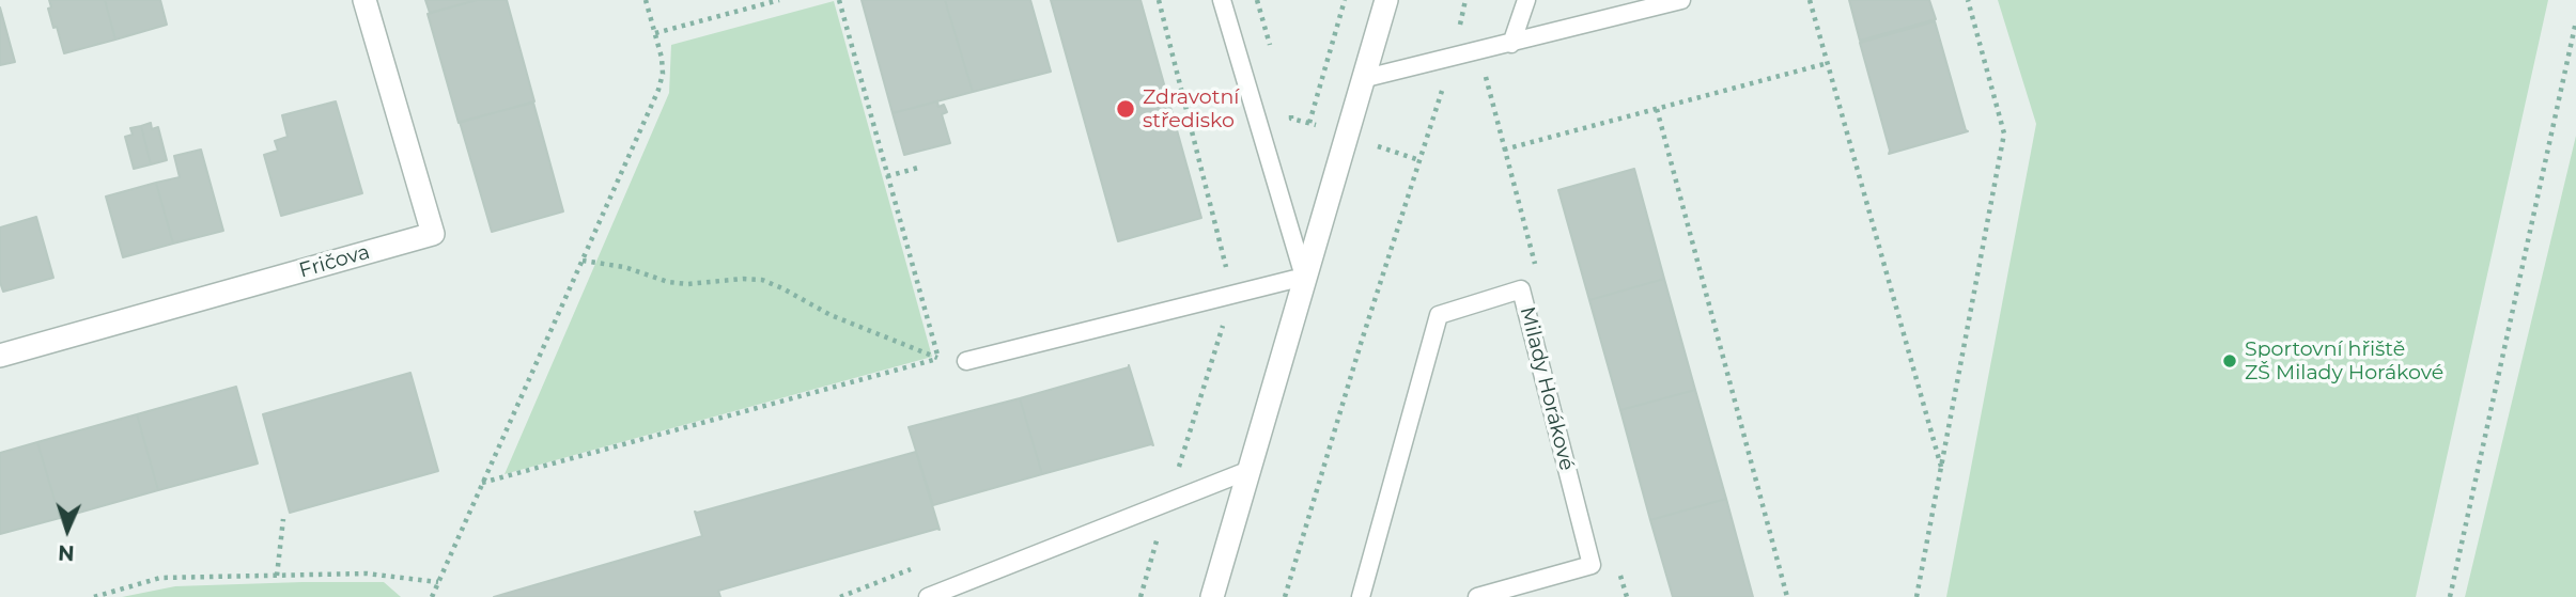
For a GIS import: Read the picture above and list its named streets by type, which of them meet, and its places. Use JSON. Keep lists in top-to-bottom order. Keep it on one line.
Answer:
{"streets":{"street":["Fričova"],"lane":["Milady Horákové"]},"places":["Zdravotní středisko","Sportovní hřiště ZŠ Milady Horákové"],"north":"bottom"}
